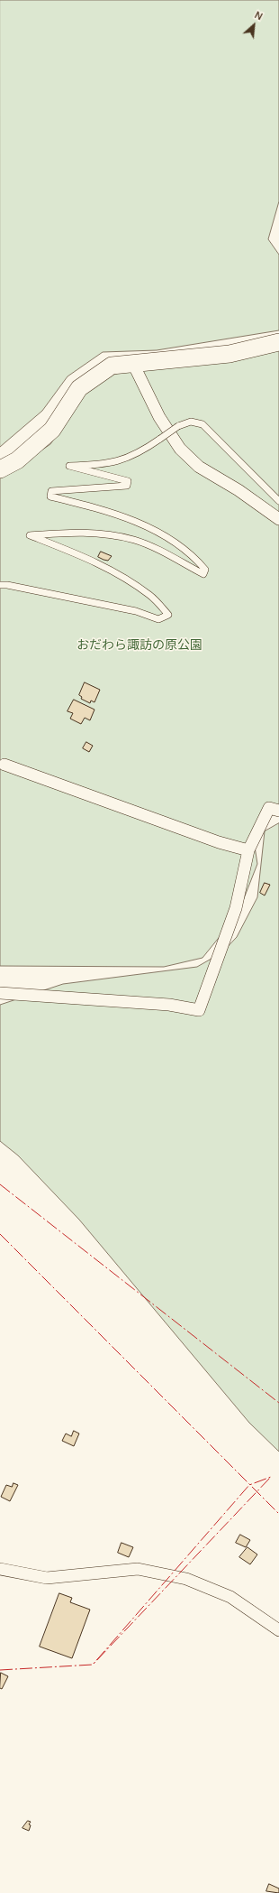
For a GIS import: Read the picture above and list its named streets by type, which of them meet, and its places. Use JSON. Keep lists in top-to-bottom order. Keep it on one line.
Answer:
{"parks":["おだわら諏訪の原公園"],"north":"top right"}
